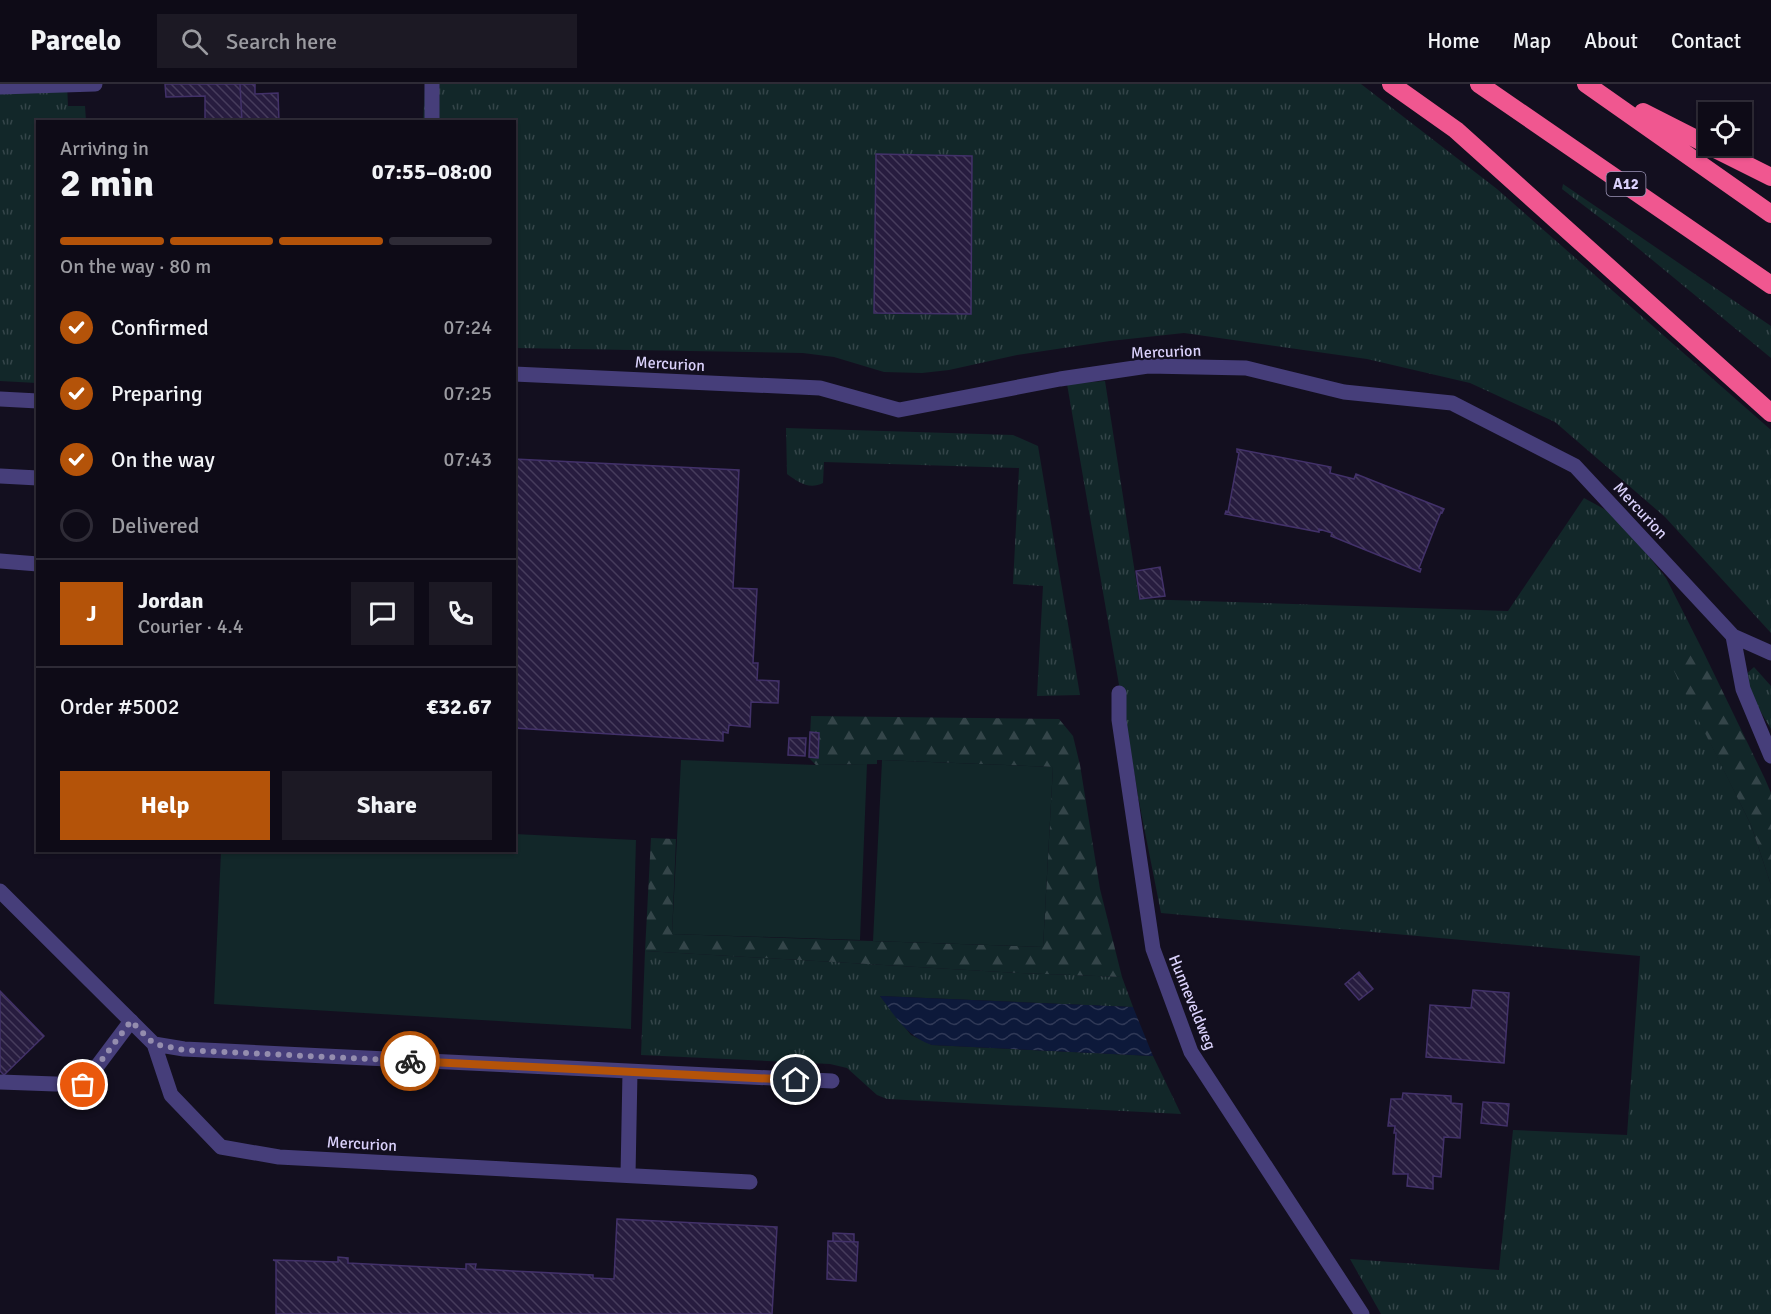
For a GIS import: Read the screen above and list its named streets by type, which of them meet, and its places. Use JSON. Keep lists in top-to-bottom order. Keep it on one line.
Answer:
{"streets":{"highway":["A12"],"street":["Mercurion","Hunneveldweg"]},"page":{"header":"Parcelo","search":"Search here","nav":["Home","Map","About","Contact"],"heading":["2 min","Arriving in","07:55–08:00"],"panel":["Jordan","Courier · 4.4","Order #5002","€32.67"],"bar":"On the way · 80 m","list":[["Confirmed","07:24"],["Preparing","07:25"],["On the way","07:43"],"Delivered"],"round":"J","buttons":["Help","Share"]}}
